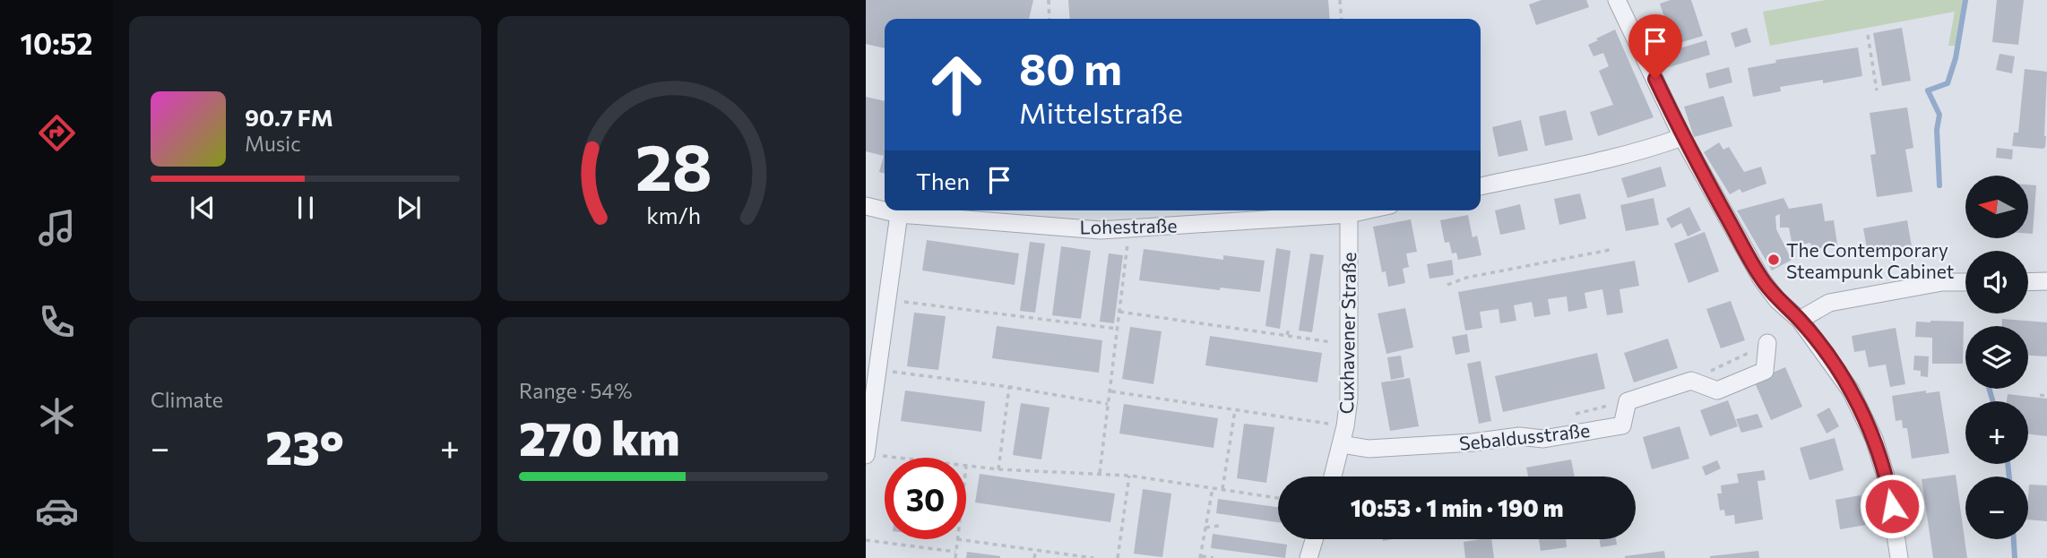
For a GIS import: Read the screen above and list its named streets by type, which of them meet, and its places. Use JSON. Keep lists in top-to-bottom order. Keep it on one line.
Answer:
{"streets":{"street":["Lohestraße","Cuxhavener Straße","Sebaldusstraße"]},"crossings":[["Lohestraße","Cuxhavener Straße"],["Cuxhavener Straße","Sebaldusstraße"]],"places":["The Contemporary Steampunk Cabinet"],"north":"left","page":{"tabs":"10:52","turn":["80 m","Mittelstraße"],"song":["90.7 FM","Music"],"then":"Then","map_buttons":["+","−"],"tile":["Climate",["Range · 54%","270 km"]],"heat":["−","23°","+"],"limit":"30","trip":"10:53 · 1 min · 190 m","gauge":["28","km/h"]}}
